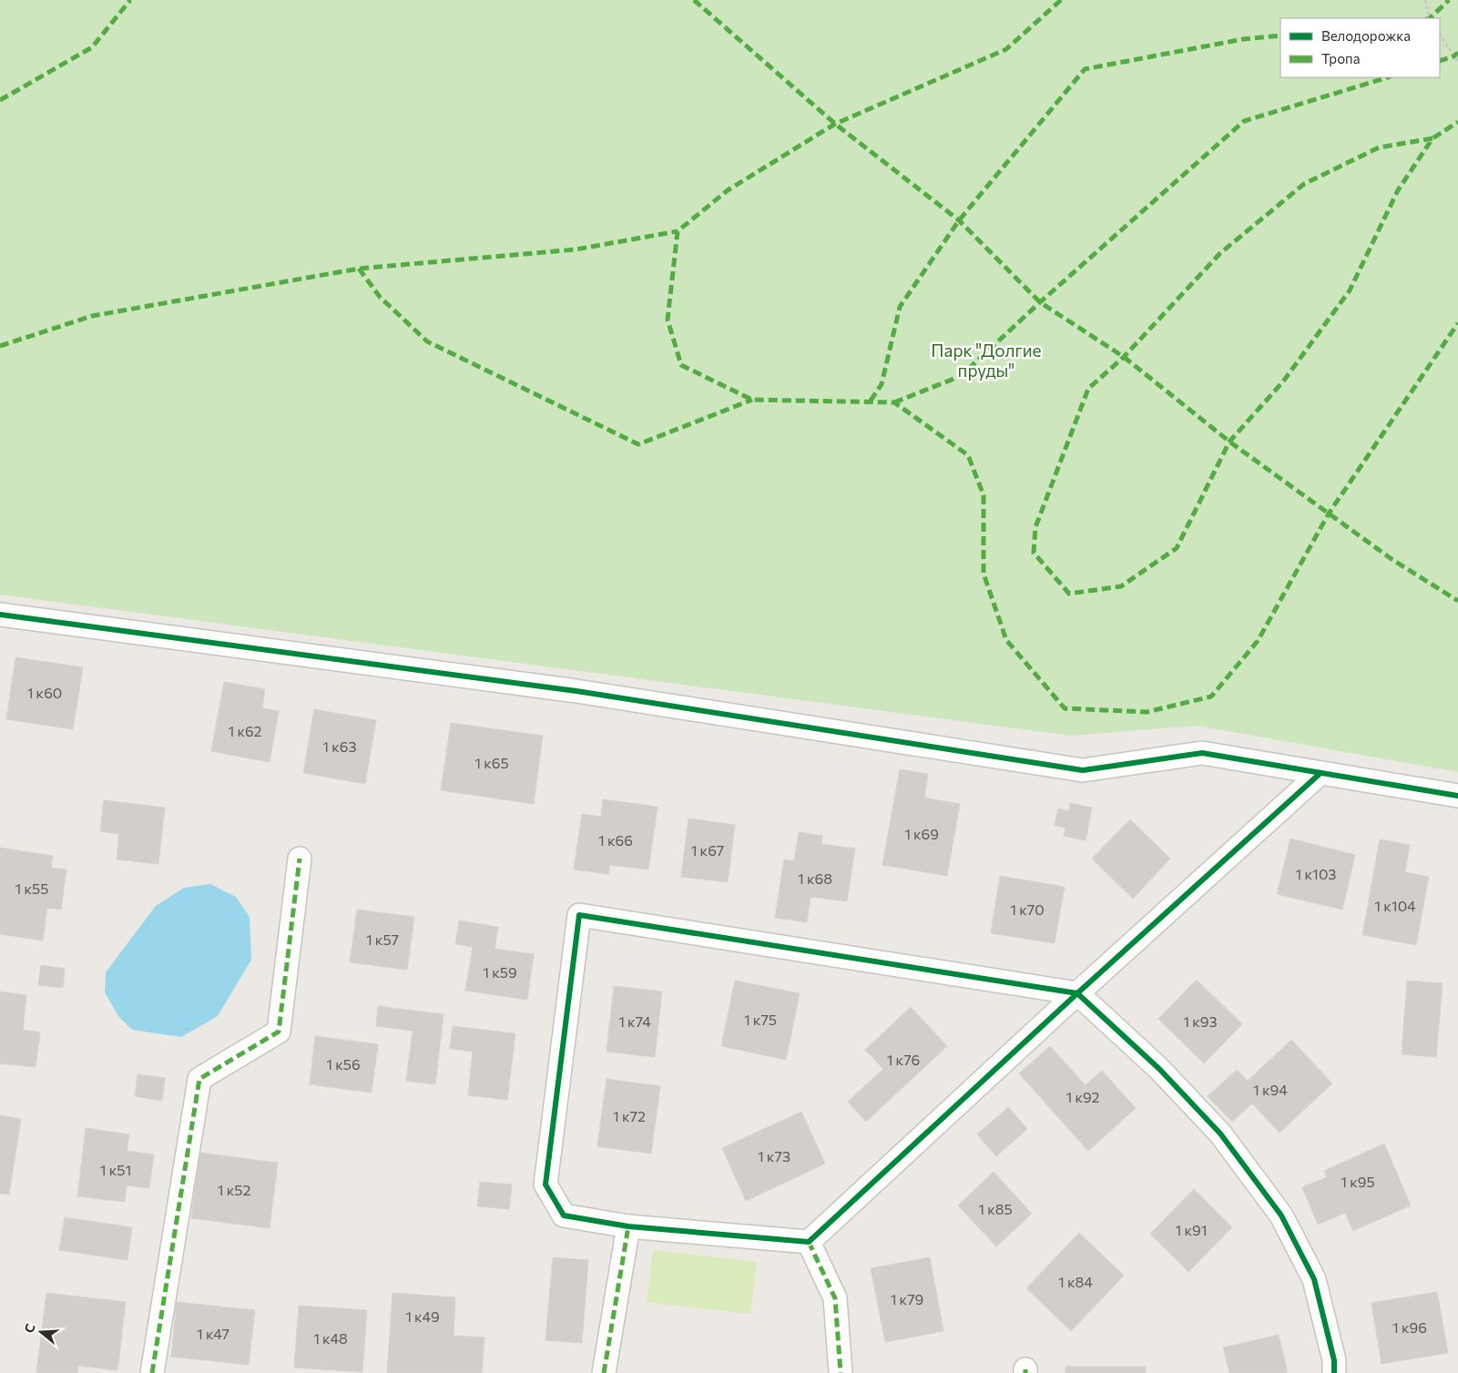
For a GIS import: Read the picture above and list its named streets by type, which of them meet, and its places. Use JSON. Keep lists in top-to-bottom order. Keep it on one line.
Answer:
{"parks":["Парк \"Долгие пруды\""],"house_numbers":["1 к60","1 к62","1 к63","1 к65","1 к69","1 к66","1 к67","1 к103","1 к68","1 к55","1 к104","1 к70","1 к57","1 к59","1 к75","1 к74","1 к93","1 к76","1 к56","1 к94","1 к92","1 к72","1 к73","1 к51","1 к95","1 к52","1 к85","1 к91","1 к84","1 к79","1 к49","1 к96","1 к47","1 к48"],"legend":["Велодорожка","Тропа"],"north":"left"}
